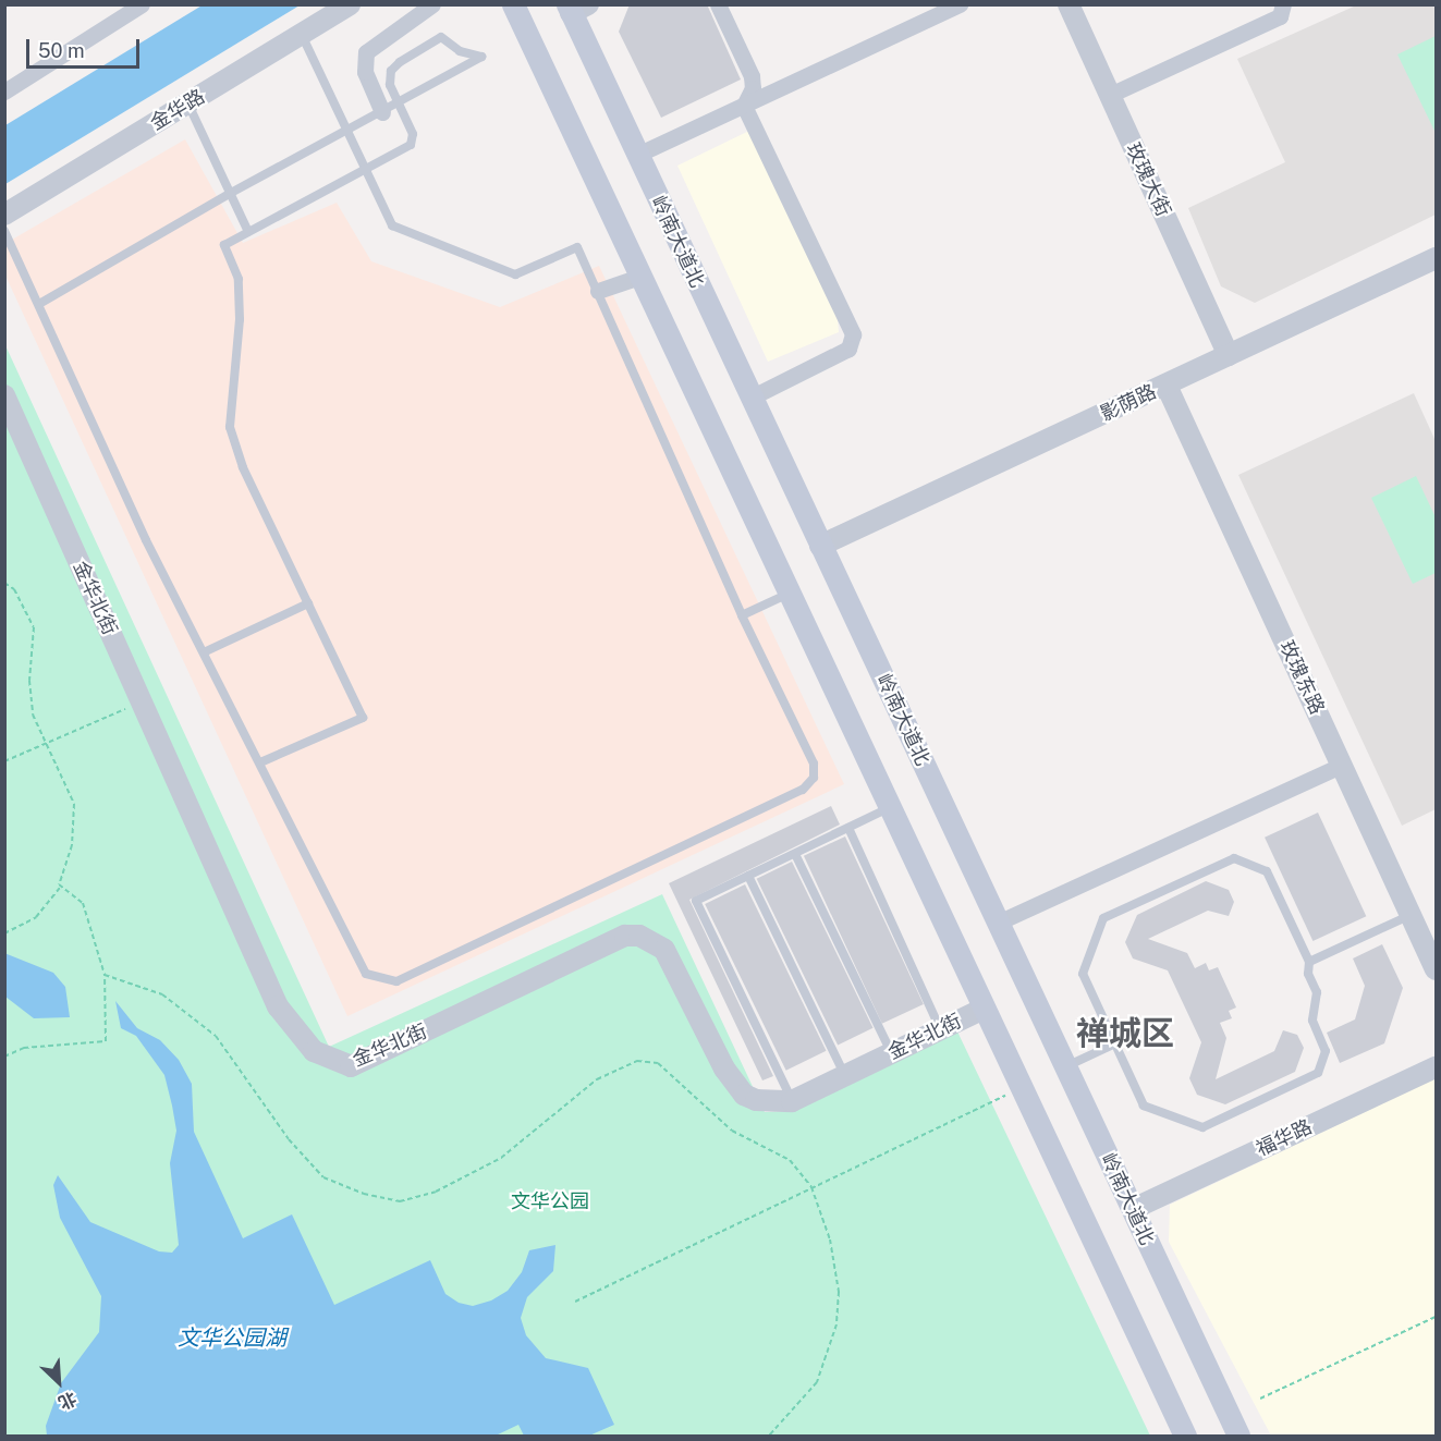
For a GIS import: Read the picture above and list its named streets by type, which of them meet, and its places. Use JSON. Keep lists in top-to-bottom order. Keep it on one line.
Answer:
{"streets":{"main road":["岭南大道北"],"street":["金华路","玫瑰大街","影荫路","金华北街","玫瑰东路","福华路"]},"crossings":[["玫瑰大街","影荫路"],["岭南大道北","影荫路"],["岭南大道北","福华路"],["影荫路","玫瑰东路"]],"districts":["禅城区"],"water":["文华公园湖"],"parks":["文华公园"],"scale_bar":"50 m","north":"bottom right"}
